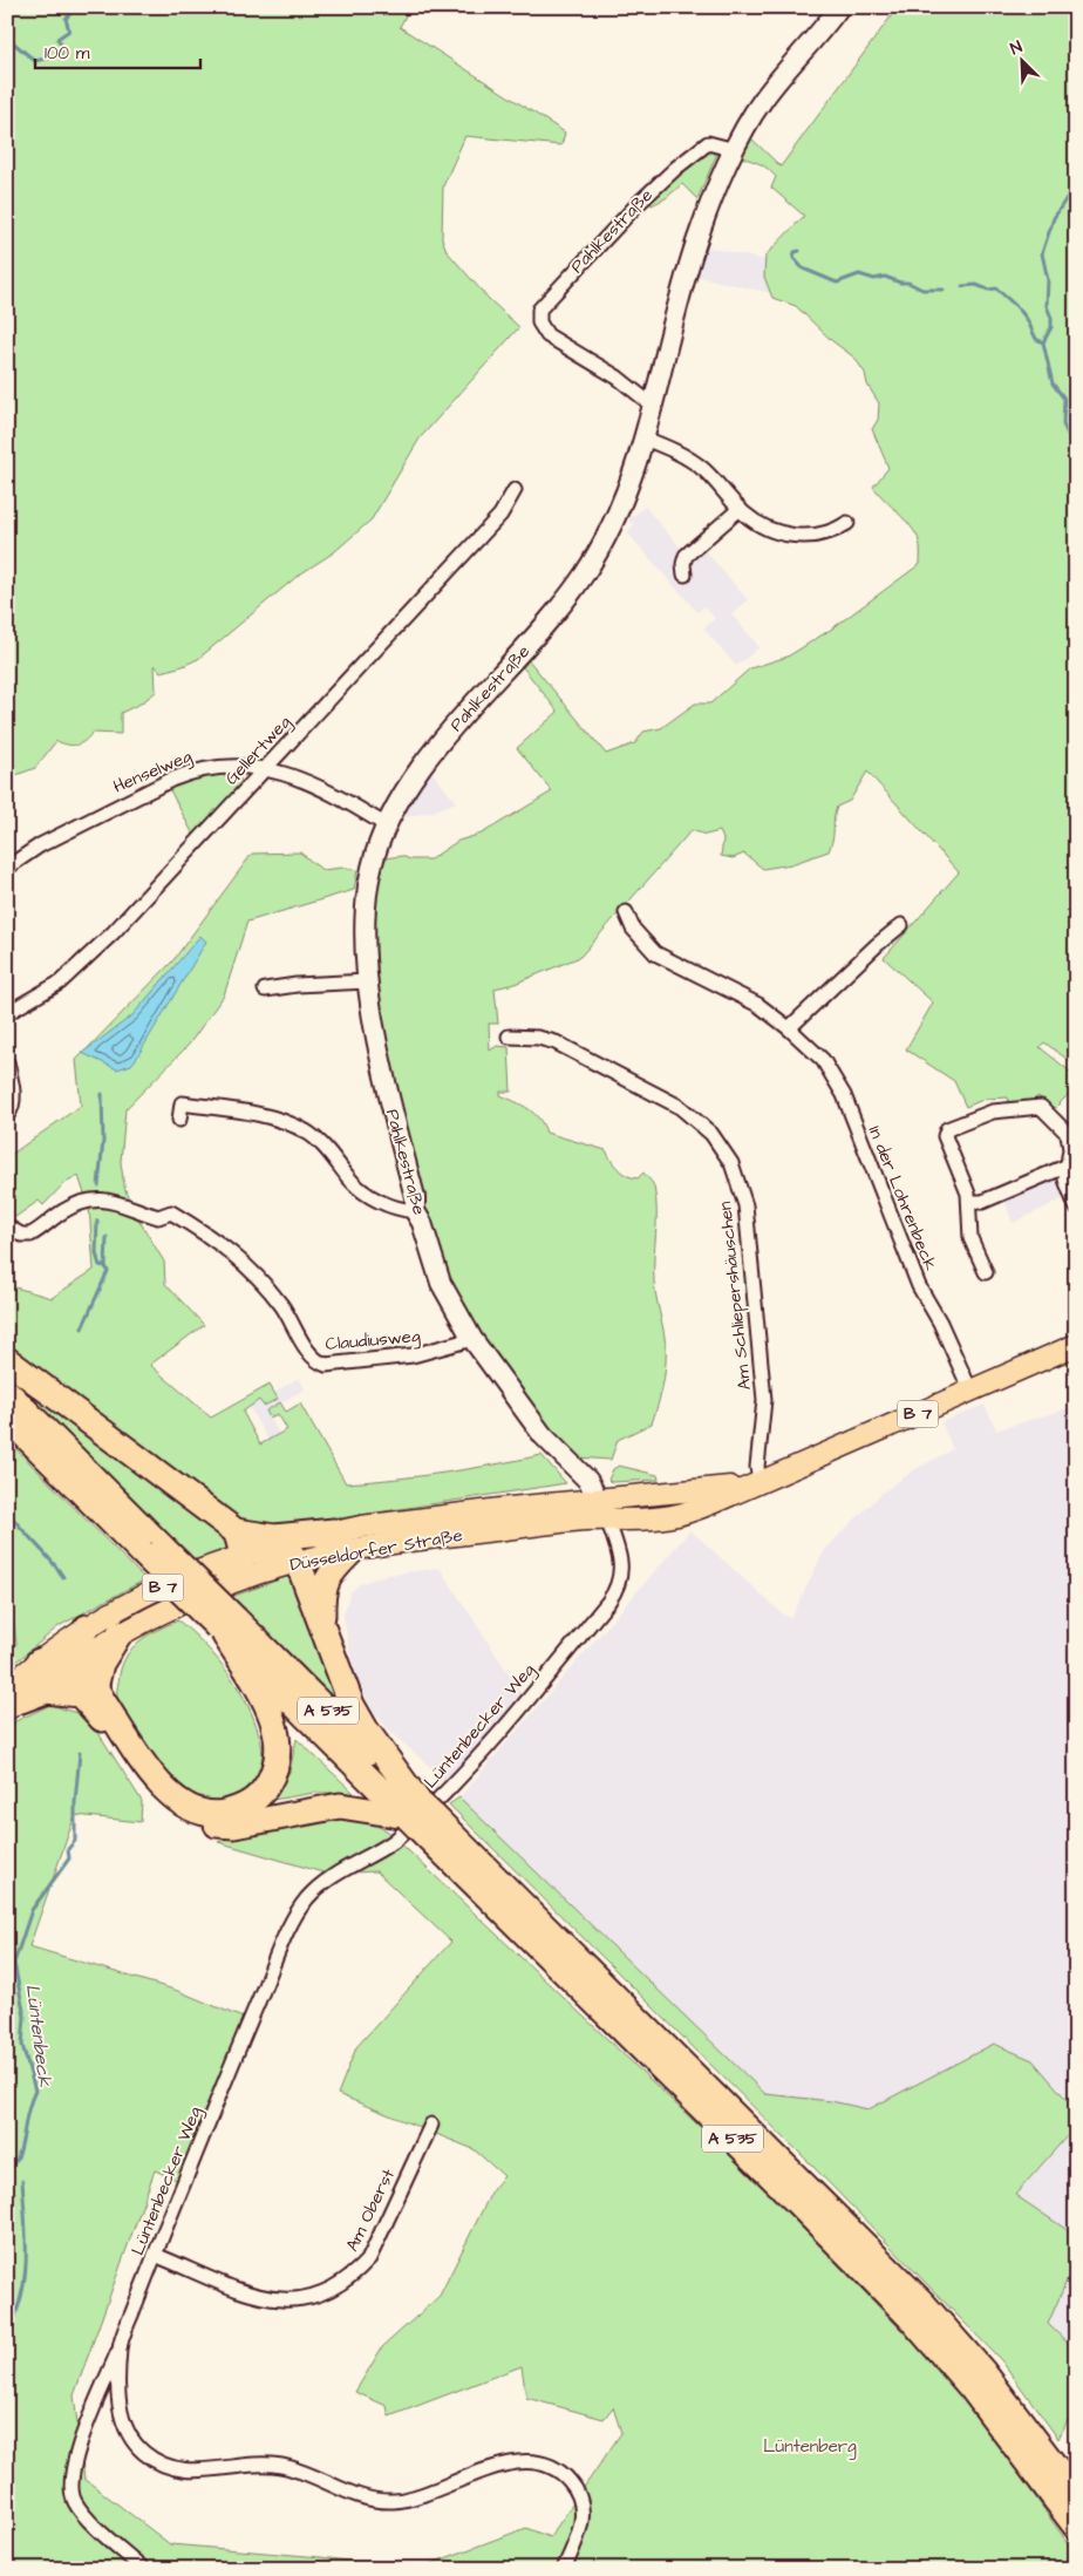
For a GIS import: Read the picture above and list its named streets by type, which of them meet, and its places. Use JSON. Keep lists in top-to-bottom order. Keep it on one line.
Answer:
{"streets":{"highway":["A 535"],"main road":["B 7","Düsseldorfer Straße"],"street":["Pahlkestraße","Gellertweg","Henselweg","In der Lohrenbeck","Am Schliepershäuschen","Claudiusweg","Lüntenbecker Weg","Am Oberst"]},"crossings":[["Pahlkestraße","Henselweg"],["Pahlkestraße","Claudiusweg"],["Pahlkestraße","Düsseldorfer Straße"],["Gellertweg","Henselweg"],["In der Lohrenbeck","Düsseldorfer Straße"],["Am Schliepershäuschen","Düsseldorfer Straße"],["Düsseldorfer Straße","Lüntenbecker Weg"],["Lüntenbecker Weg","Am Oberst"]],"water":["Lüntenbeck"],"parks":["Lüntenberg"],"scale_bar":"100 m","north":"top left"}
